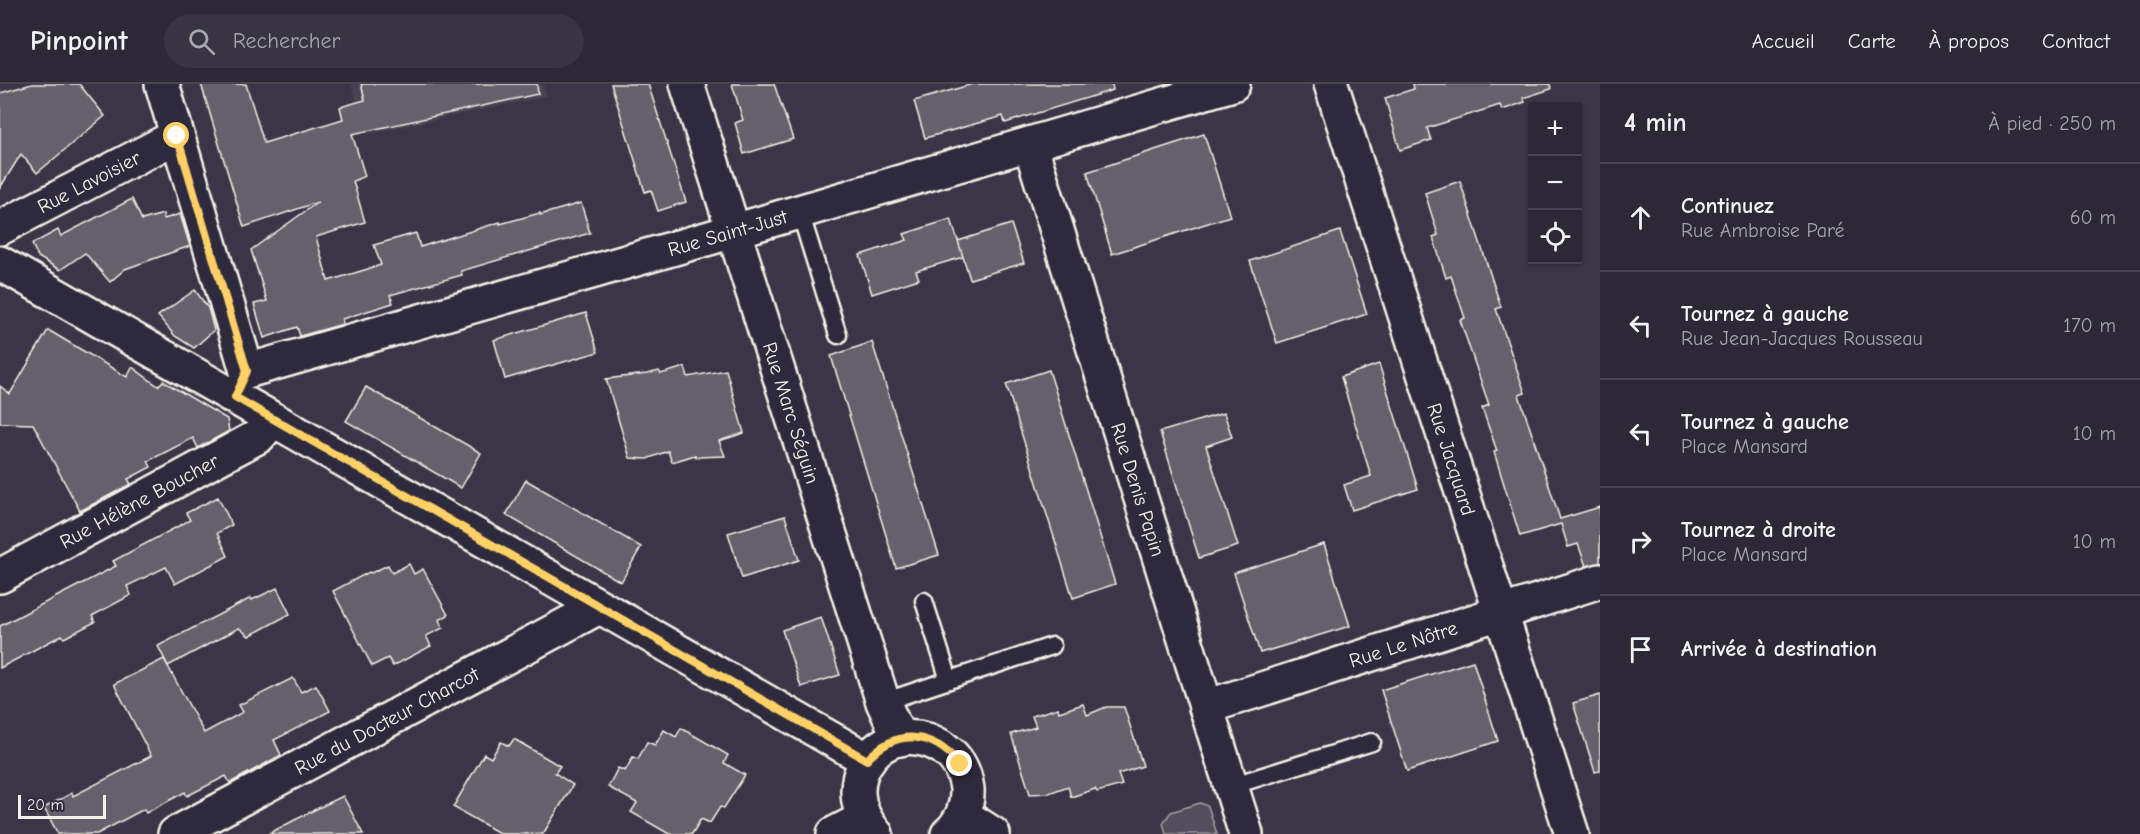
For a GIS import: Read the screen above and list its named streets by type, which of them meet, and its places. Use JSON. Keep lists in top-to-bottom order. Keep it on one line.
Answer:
{"streets":{"street":["Rue Lavoisier","Rue Saint-Just","Rue Marc Séguin","Rue Jacquard","Rue Denis Papin","Rue Hélène Boucher","Rue Le Nôtre","Rue du Docteur Charcot"]},"crossings":[["Rue Saint-Just","Rue Marc Séguin"],["Rue Saint-Just","Rue Denis Papin"],["Rue Jacquard","Rue Le Nôtre"],["Rue Denis Papin","Rue Le Nôtre"]],"scale_bar":"20 m","page":{"header":"Pinpoint","search":"Rechercher","nav":["Accueil","Carte","À propos","Contact"],"heading":["4 min","À pied · 250 m"],"map_buttons":["+","−"],"list":[["Continuez","Rue Ambroise Paré","60 m"],["Tournez à gauche","Rue Jean-Jacques Rousseau","170 m"],["Tournez à gauche","Place Mansard","10 m"],["Tournez à droite","Place Mansard","10 m"],"Arrivée à destination"],"scale":"20 m"}}
